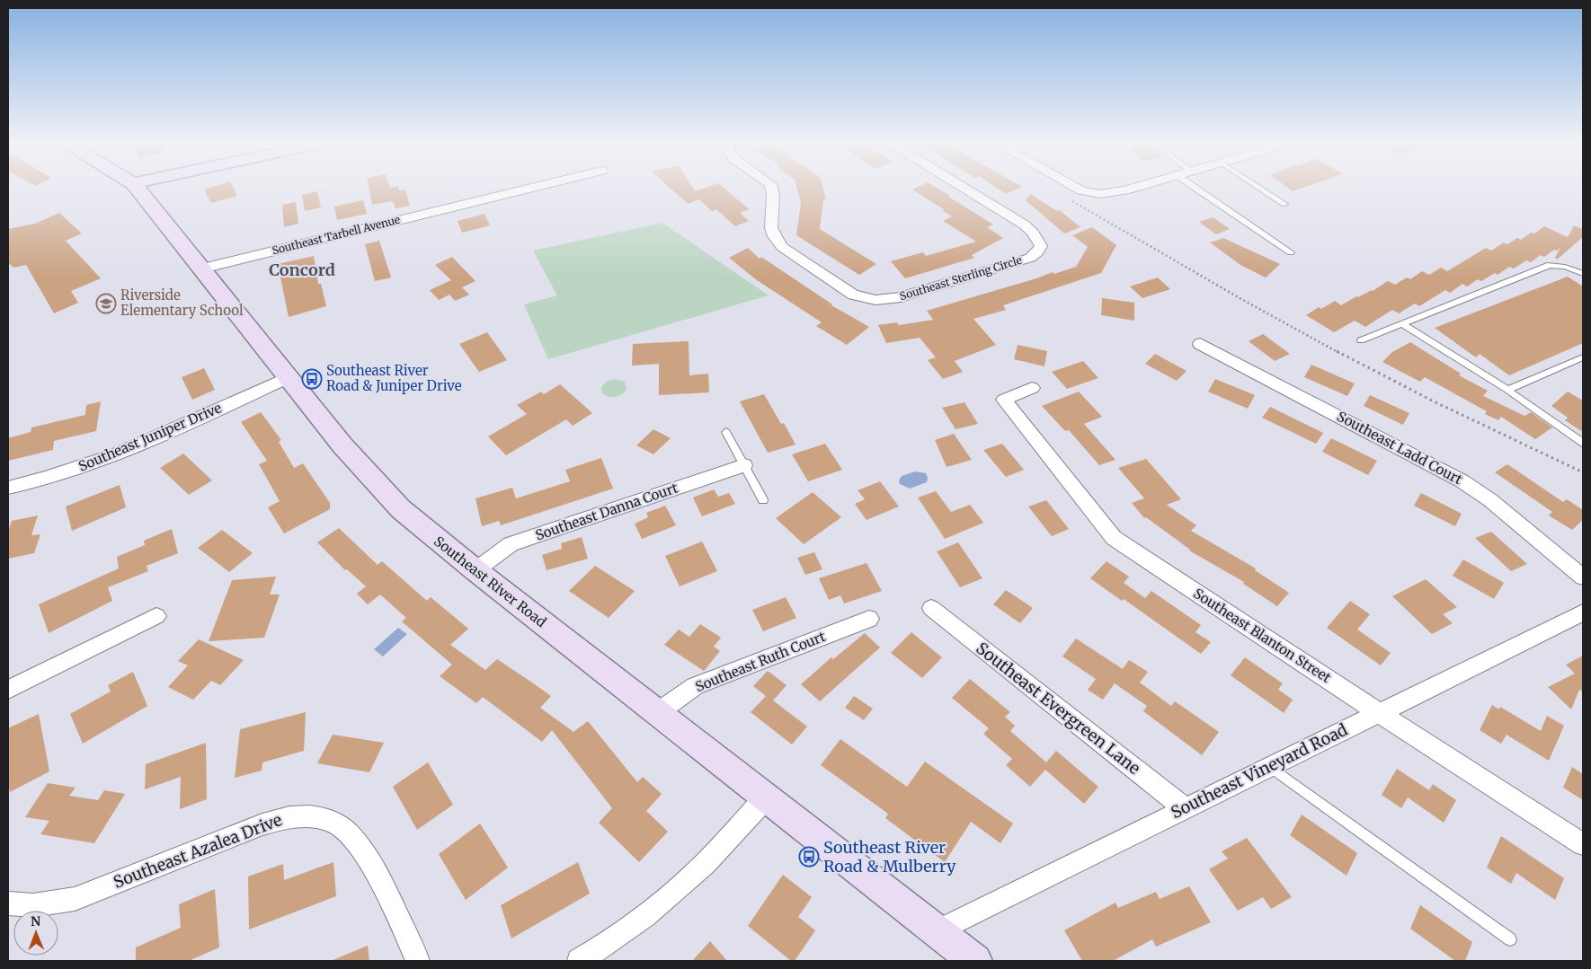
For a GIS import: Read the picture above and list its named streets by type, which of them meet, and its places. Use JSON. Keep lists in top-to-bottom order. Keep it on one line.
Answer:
{"streets":{"street":["Southeast Tarbell Avenue","Southeast Sterling Circle","Southeast Juniper Drive","Southeast Ladd Court","Southeast Danna Court","Southeast River Road","Southeast Blanton Street","Southeast Ruth Court","Southeast Evergreen Lane","Southeast Vineyard Road","Southeast Azalea Drive"]},"crossings":[["Southeast Tarbell Avenue","Southeast River Road"],["Southeast Juniper Drive","Southeast River Road"],["Southeast Danna Court","Southeast River Road"],["Southeast River Road","Southeast Ruth Court"],["Southeast River Road","Southeast Vineyard Road"],["Southeast Blanton Street","Southeast Vineyard Road"],["Southeast Evergreen Lane","Southeast Vineyard Road"]],"districts":["Concord"],"places":{"school or university":["Riverside Elementary School"],"bus stop":["Southeast River Road & Juniper Drive","Southeast River Road & Mulberry"]},"north":"top"}
